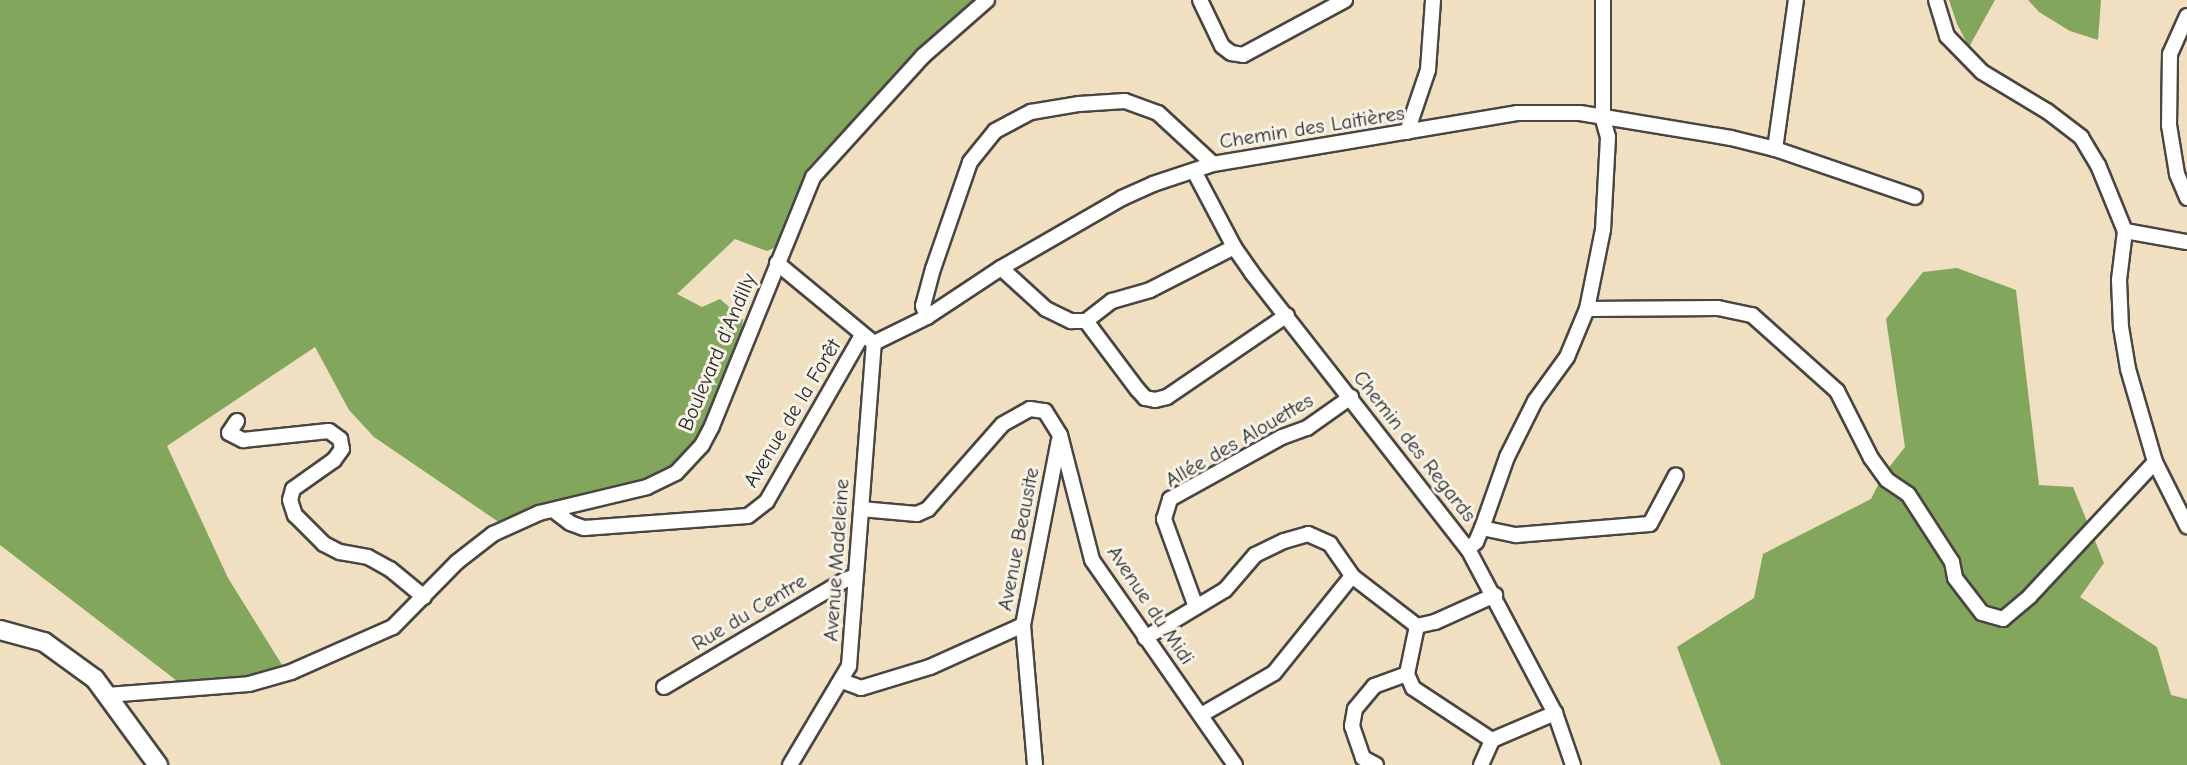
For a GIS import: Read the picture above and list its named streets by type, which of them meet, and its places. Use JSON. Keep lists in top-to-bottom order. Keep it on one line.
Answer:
{"streets":{"street":["Chemin des Laitières","Boulevard d'Andilly","Avenue de la Forêt","Allée des Alouettes","Chemin des Regards","Avenue Beausite","Avenue Madeleine","Avenue du Midi","Rue du Centre"]},"crossings":[["Chemin des Laitières","Avenue de la Forêt"],["Chemin des Laitières","Chemin des Regards"],["Chemin des Laitières","Avenue Madeleine"],["Boulevard d'Andilly","Avenue de la Forêt"],["Avenue de la Forêt","Avenue Madeleine"],["Allée des Alouettes","Chemin des Regards"],["Avenue Beausite","Avenue Madeleine"],["Avenue Beausite","Avenue du Midi"],["Avenue Madeleine","Avenue du Midi"],["Avenue Madeleine","Rue du Centre"]]}
